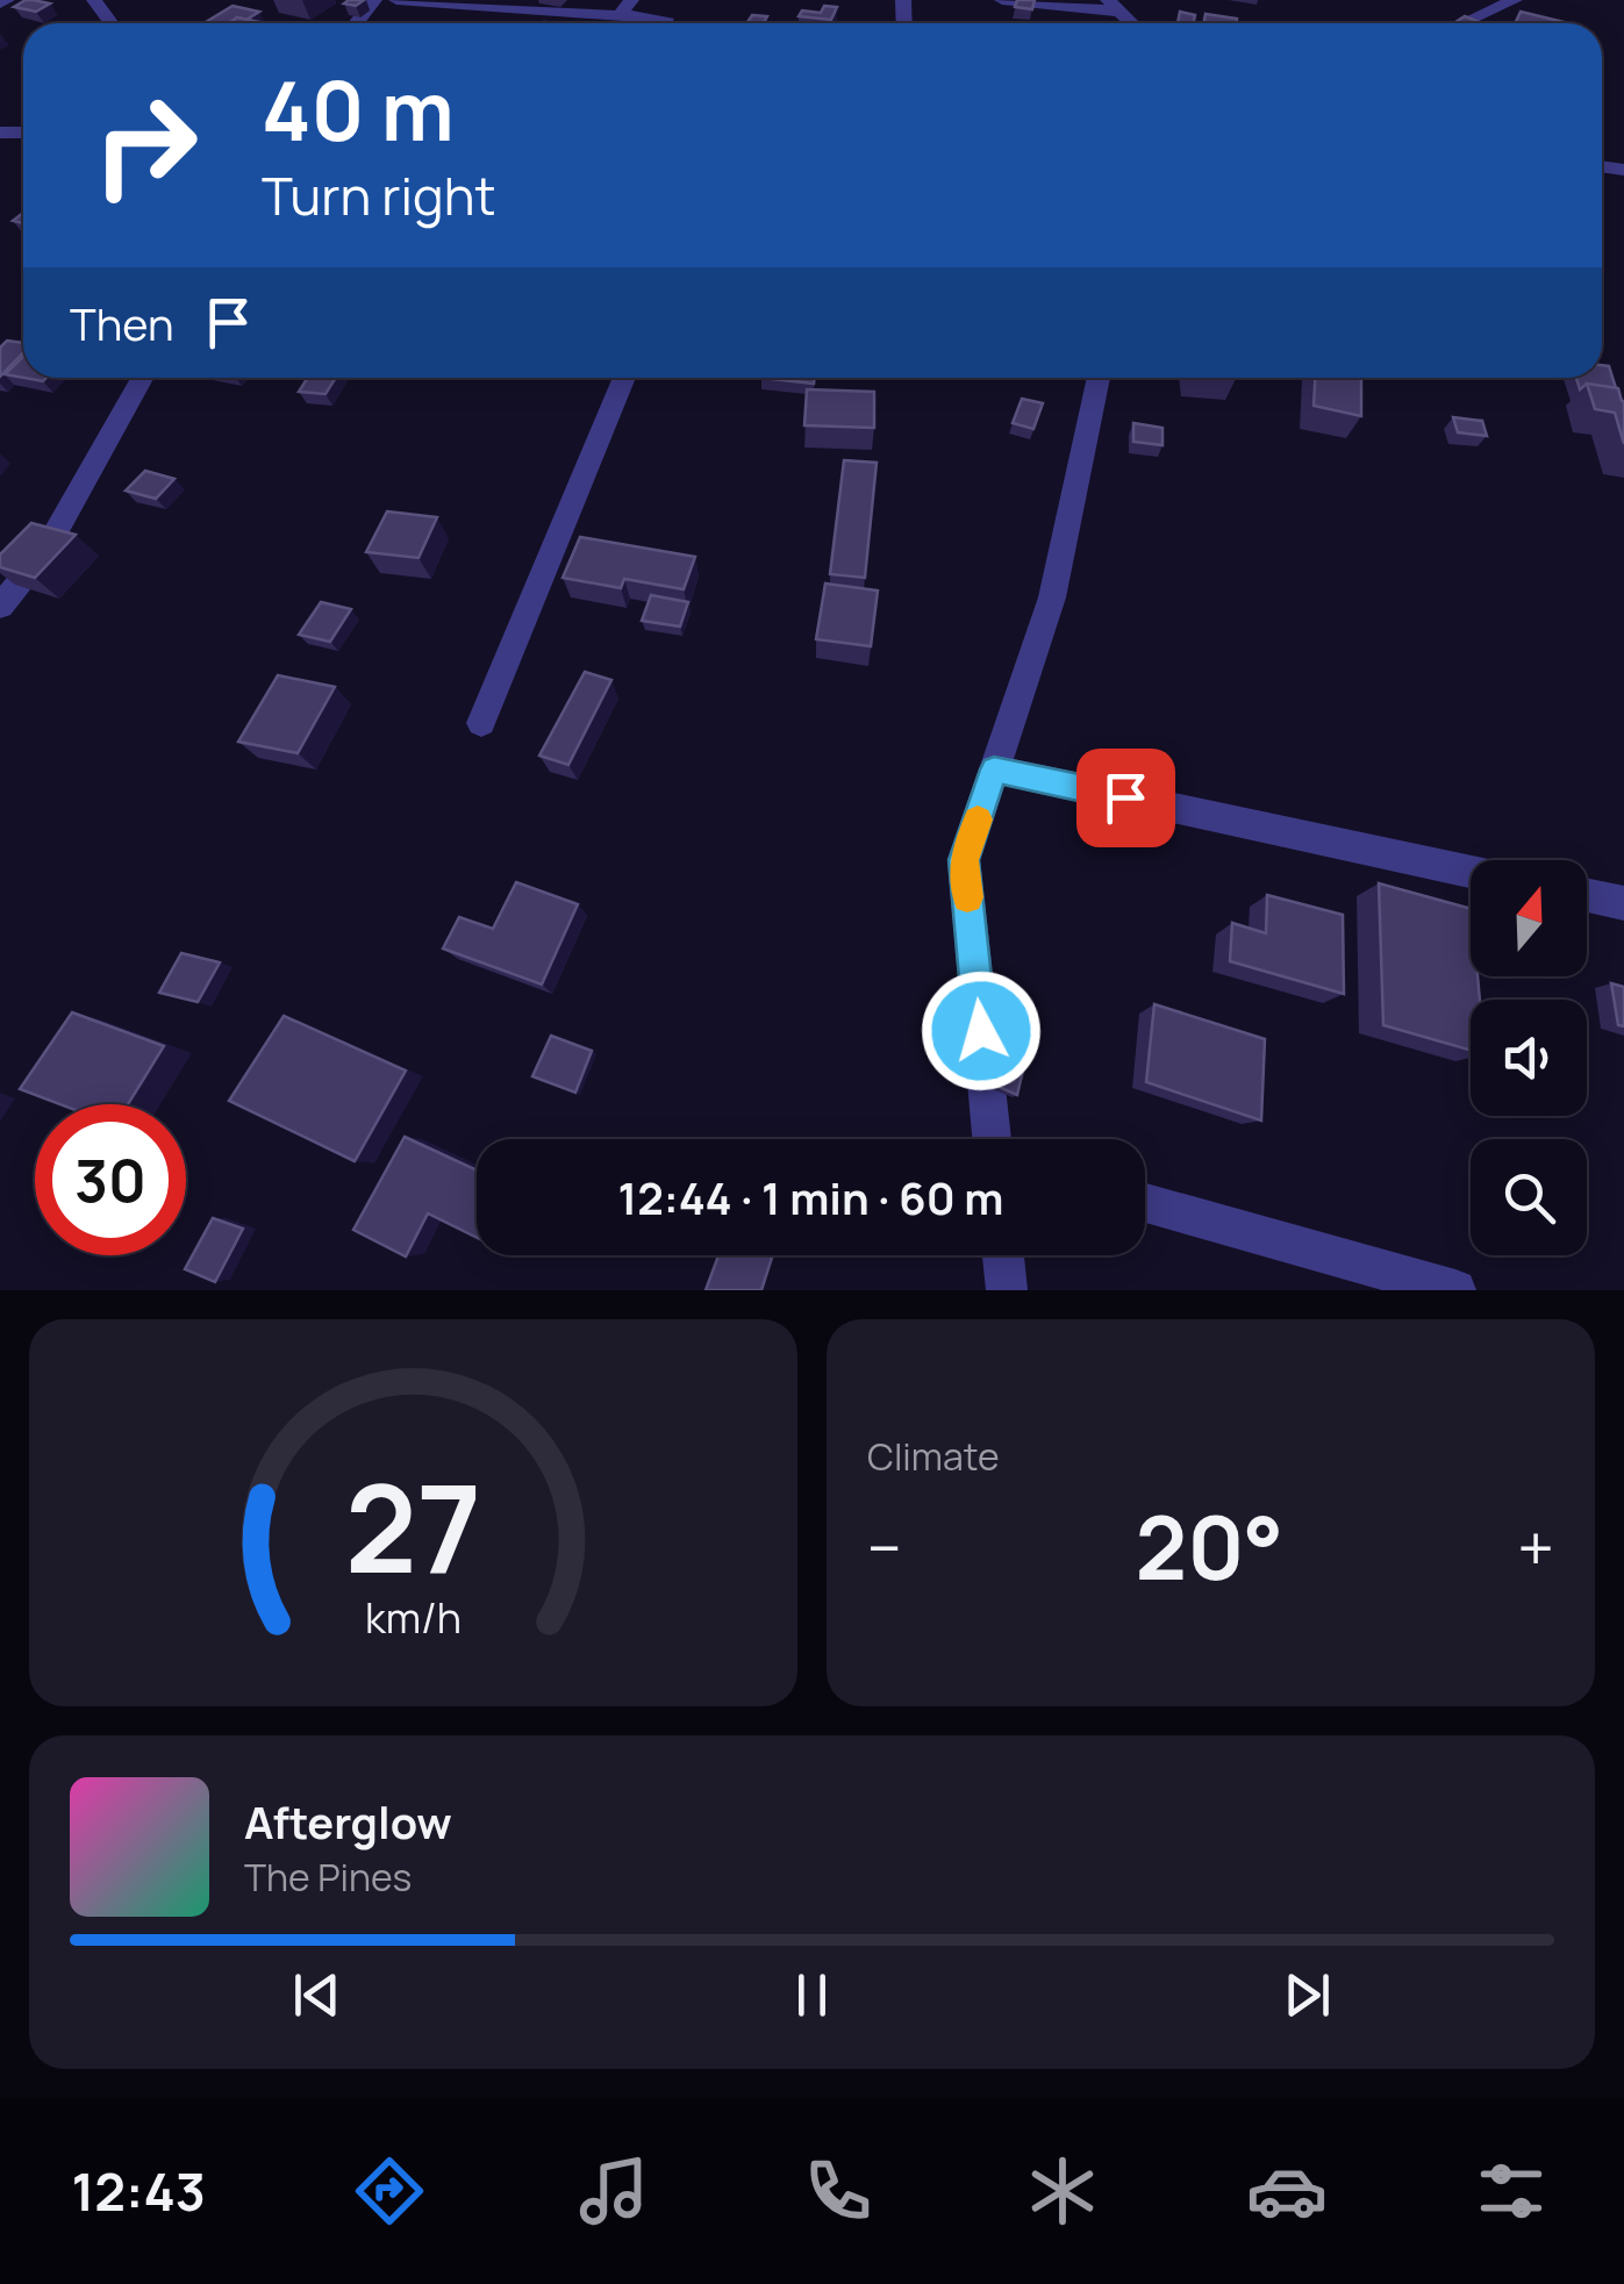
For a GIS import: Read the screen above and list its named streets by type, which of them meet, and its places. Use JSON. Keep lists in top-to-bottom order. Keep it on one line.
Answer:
{"north":"top","page":{"turn":["40 m","Turn right"],"then":"Then","limit":"30","trip":"12:44 · 1 min · 60 m","tile":"Climate","heat":["−","20°","+"],"song":["Afterglow","The Pines"],"tabs":"12:43","gauge":["27","km/h"]}}
